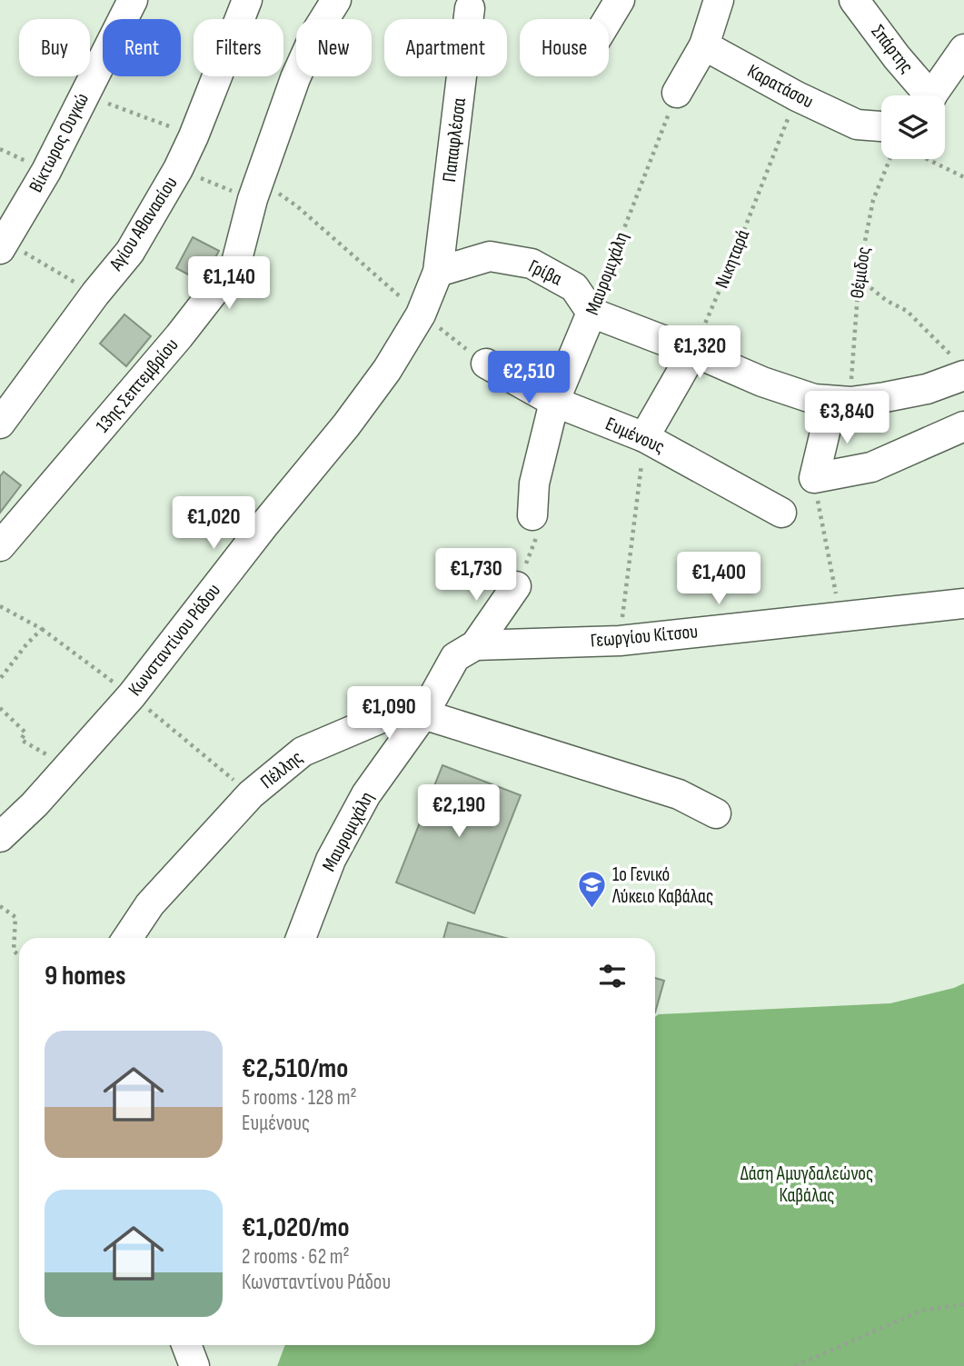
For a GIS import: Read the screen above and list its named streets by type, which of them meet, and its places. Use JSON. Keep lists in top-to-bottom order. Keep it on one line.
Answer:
{"streets":{"street":["Σπάρτης","Καρατάσου","Παπαφλέσσα","Βίκτωρος Ουγκώ","Αγίου Αθανασίου","Γρίβα","Μαυρομιχάλη","13ης Σεπτεμβρίου","Ευμένους","Γεωργίου Κίτσου","Κωνσταντίνου Ράδου","Πέλλης"],"path":["Νικηταρά","Θέμιδος"]},"crossings":[["Καρατάσου","Νικηταρά"],["Παπαφλέσσα","Γρίβα"],["Παπαφλέσσα","Κωνσταντίνου Ράδου"],["Γρίβα","Μαυρομιχάλη"],["Γρίβα","Κωνσταντίνου Ράδου"],["Μαυρομιχάλη","Ευμένους"],["Μαυρομιχάλη","Γεωργίου Κίτσου"],["Μαυρομιχάλη","Πέλλης"]],"parks":["Δάση Αμυγδαλεώνος Καβάλας"],"places":{"school or university":["1ο Γενικό Λύκειο Καβάλας"]},"page":{"chip":["Buy","Rent","Filters","New","Apartment","House"],"price":["€1,140","€1,320","€2,510","€3,840","€1,020","€1,730","€1,400","€1,090","€2,190"],"heading":"9 homes","list":[{"name":"€2,510/mo","note":"5 rooms · 128 m² · Ευμένους"},{"name":"€1,020/mo","note":"2 rooms · 62 m² · Κωνσταντίνου Ράδου"}]}}
